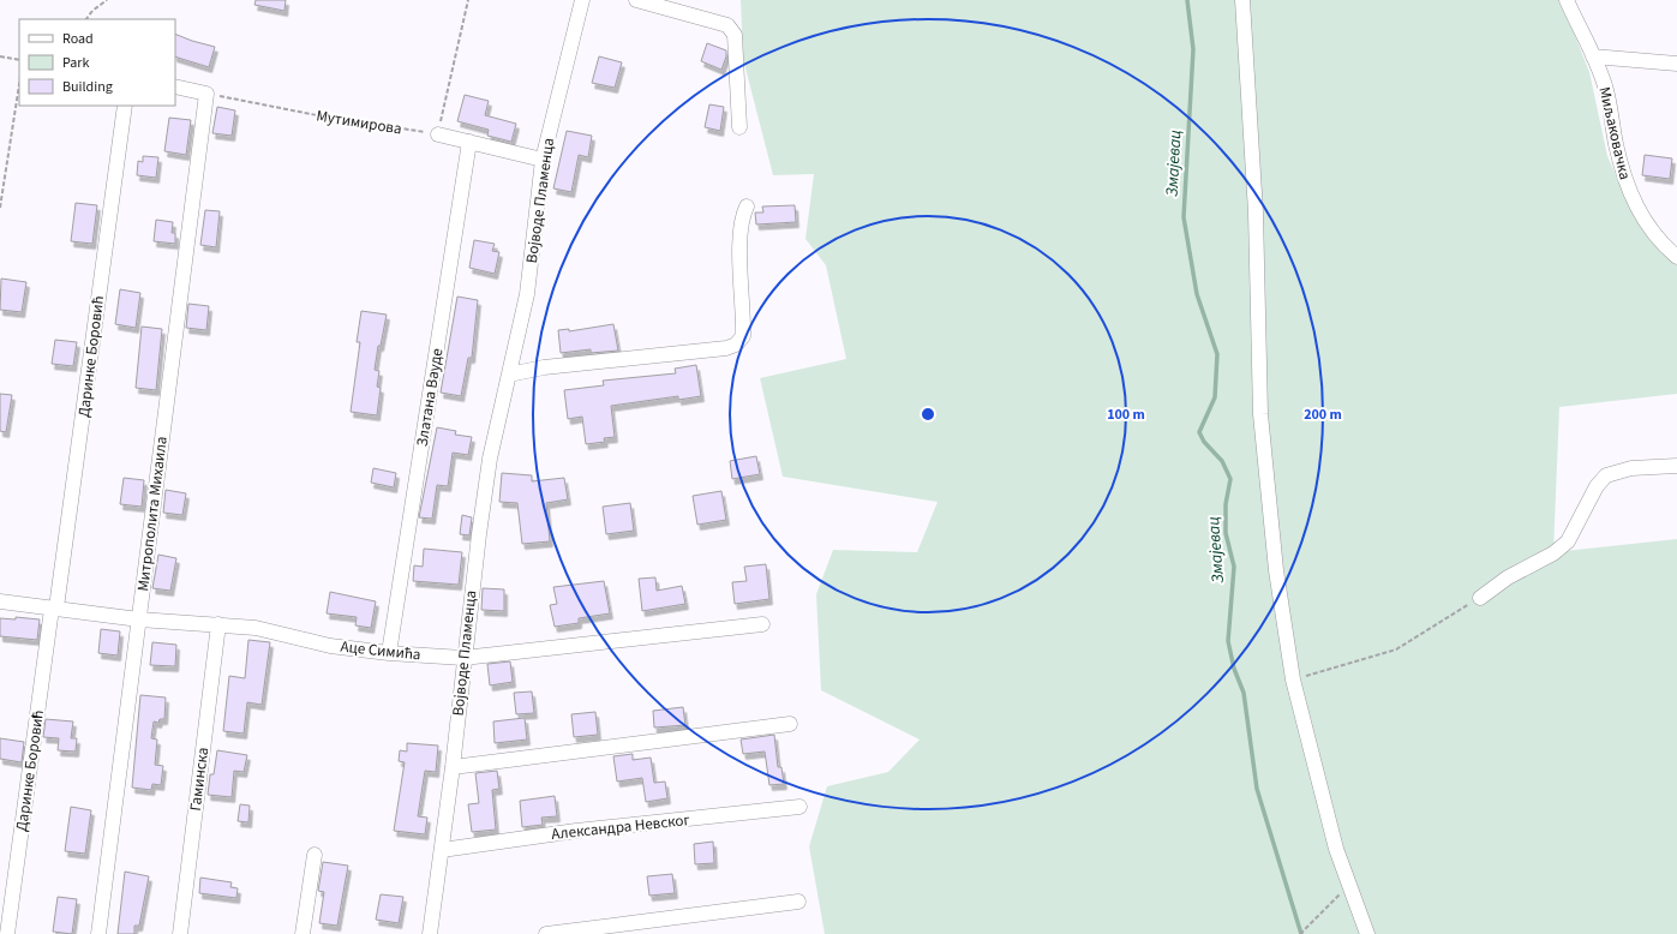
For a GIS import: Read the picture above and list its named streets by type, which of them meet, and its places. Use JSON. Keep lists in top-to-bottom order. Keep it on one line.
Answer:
{"streets":{"street":["Миљаковачка","Војводе Пламенца","Даринке Боровић","Златана Вауде","Митрополита Михаила","Аце Симића","Гаминска","Александра Невског"],"path":["Мутимирова"]},"crossings":[["Мутимирова","Митрополита Михаила"],["Војводе Пламенца","Аце Симића"],["Војводе Пламенца","Александра Невског"],["Даринке Боровић","Аце Симића"],["Златана Вауде","Аце Симића"],["Митрополита Михаила","Аце Симића"],["Аце Симића","Гаминска"]],"water":["Змајевац"],"legend":["Road","Park","Building"],"rings":["100 m","200 m"]}
